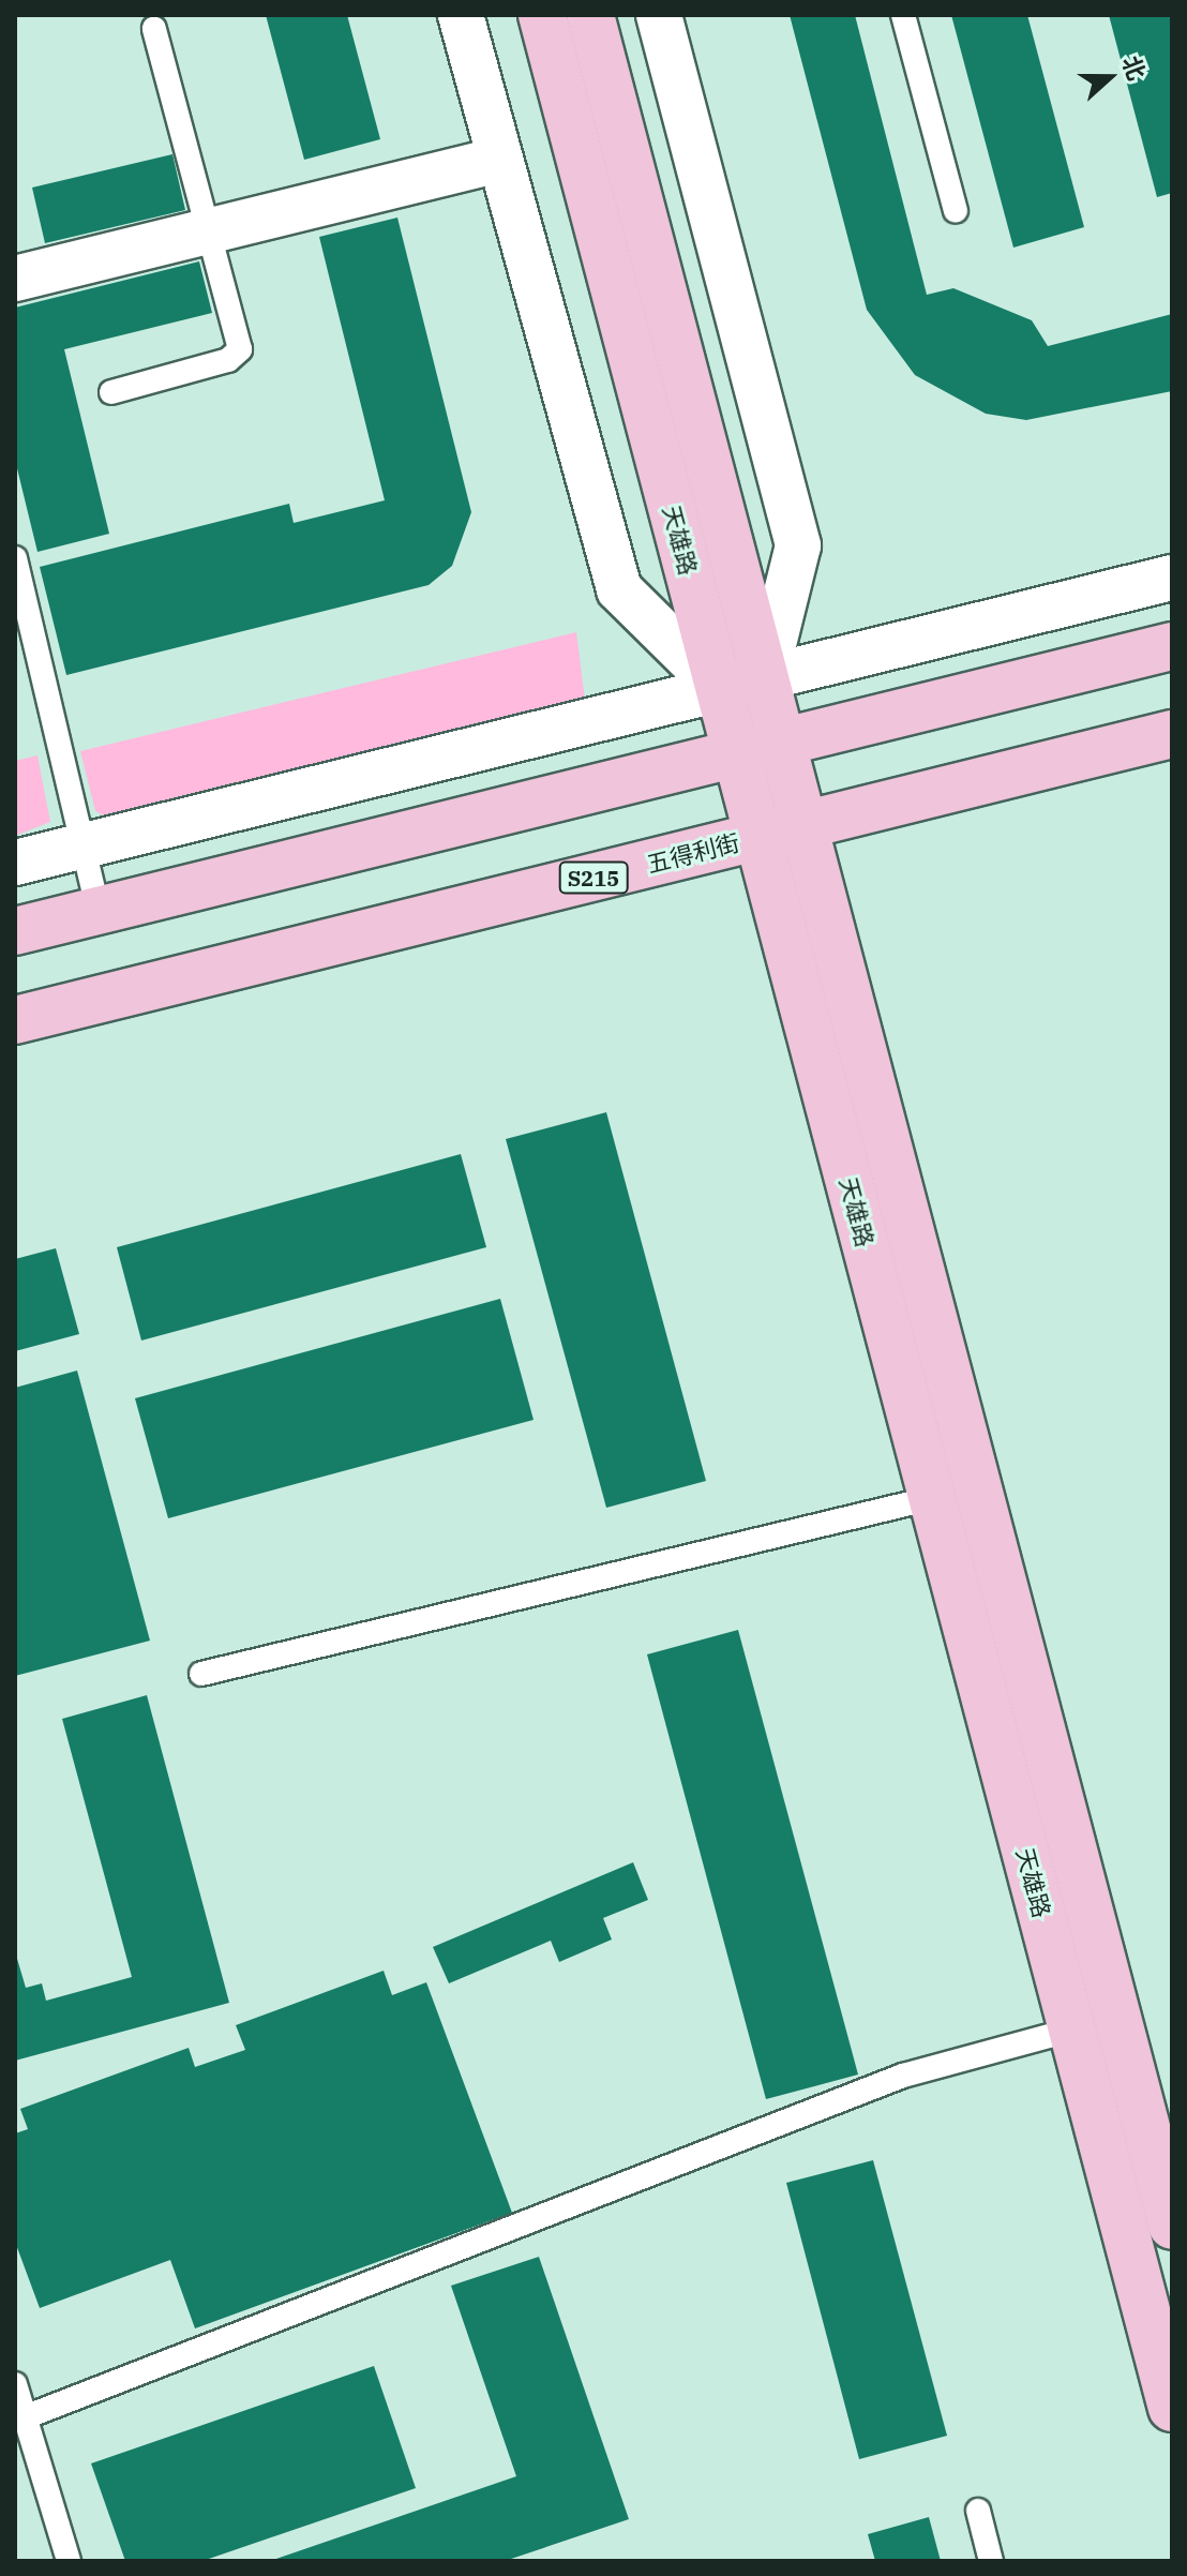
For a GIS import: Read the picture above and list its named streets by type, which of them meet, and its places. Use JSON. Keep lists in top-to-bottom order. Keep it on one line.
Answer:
{"streets":{"main road":["天雄路","五得利街","S215"]},"crossings":[["天雄路","五得利街"]],"north":"right"}
